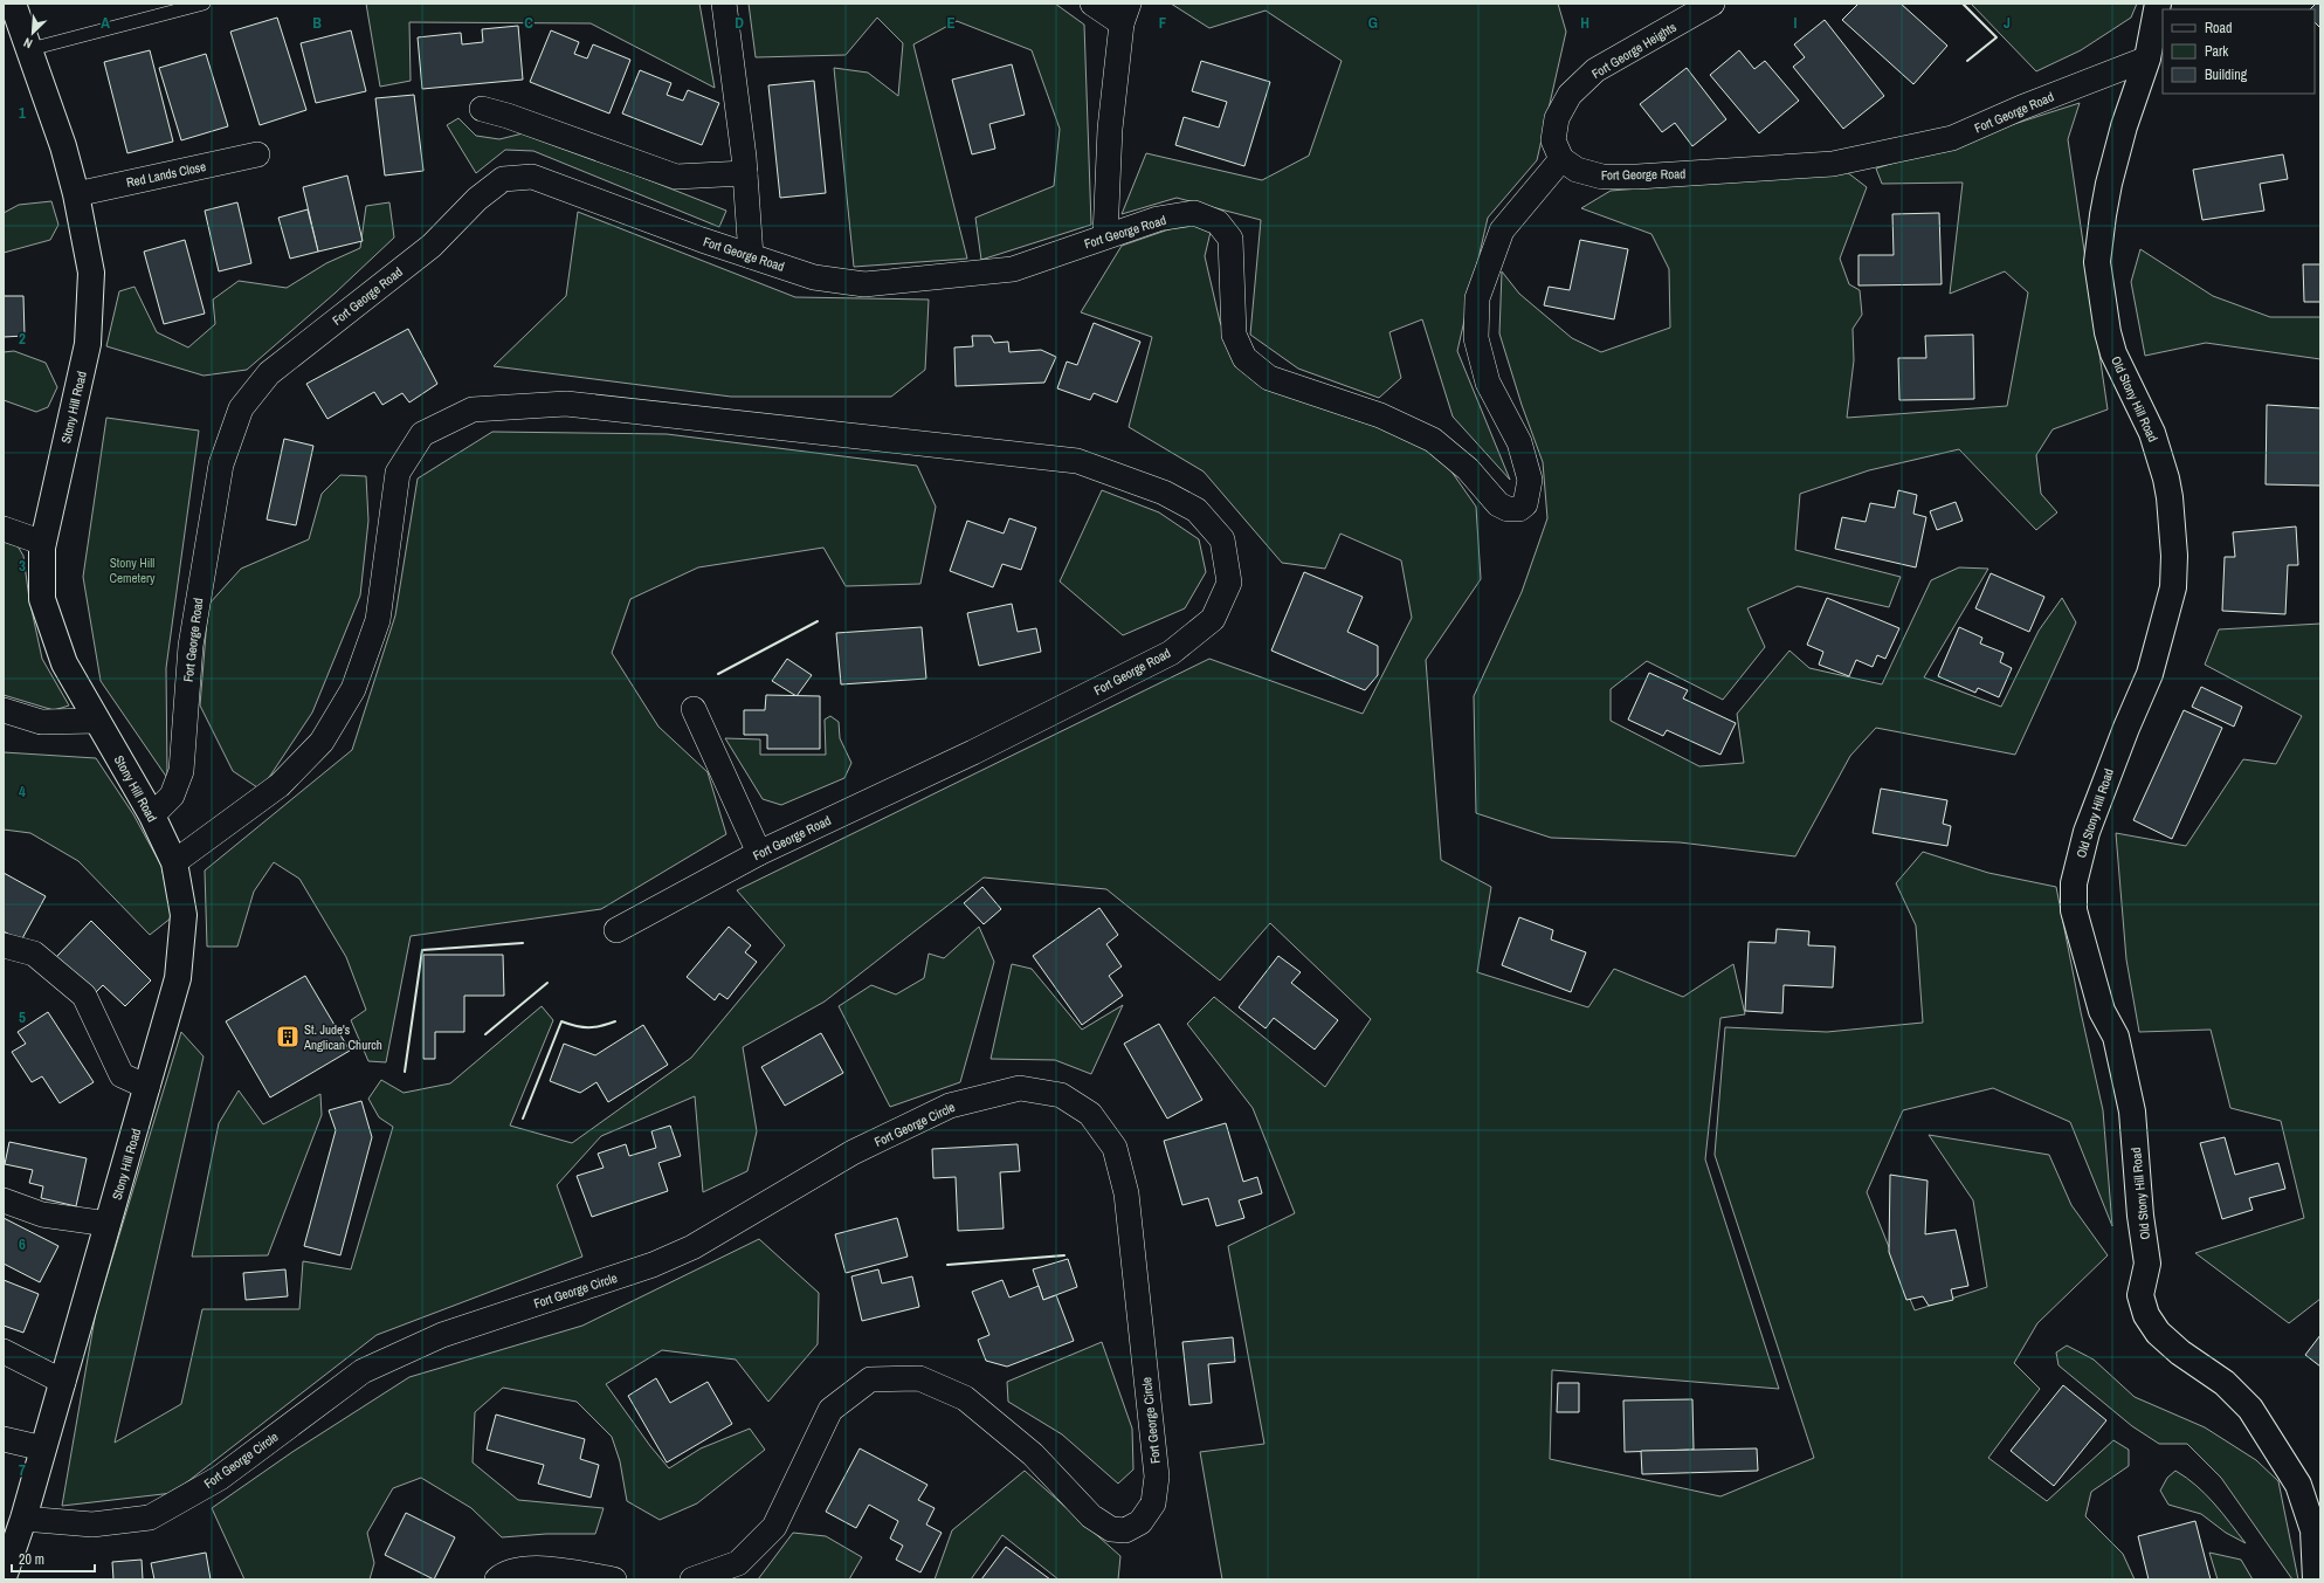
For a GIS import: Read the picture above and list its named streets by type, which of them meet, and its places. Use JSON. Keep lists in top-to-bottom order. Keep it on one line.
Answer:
{"streets":{"street":["Fort George Heights","Fort George Road","Red Lands Close","Old Stony Hill Road","Stony Hill Road","Fort George Circle"]},"crossings":[["Fort George Heights","Fort George Road"],["Fort George Road","Old Stony Hill Road"],["Fort George Road","Stony Hill Road"],["Red Lands Close","Stony Hill Road"],["Stony Hill Road","Fort George Circle"]],"parks":["Stony Hill Cemetery"],"places":{"building":["St. Jude's Anglican Church"]},"legend":["Road","Park","Building"],"scale_bar":"20 m","north":"bottom left","grid":{"columns":["A","B","C","D","E","F","G","H","I","J"],"rows":["1","2","3","4","5","6","7"]}}
